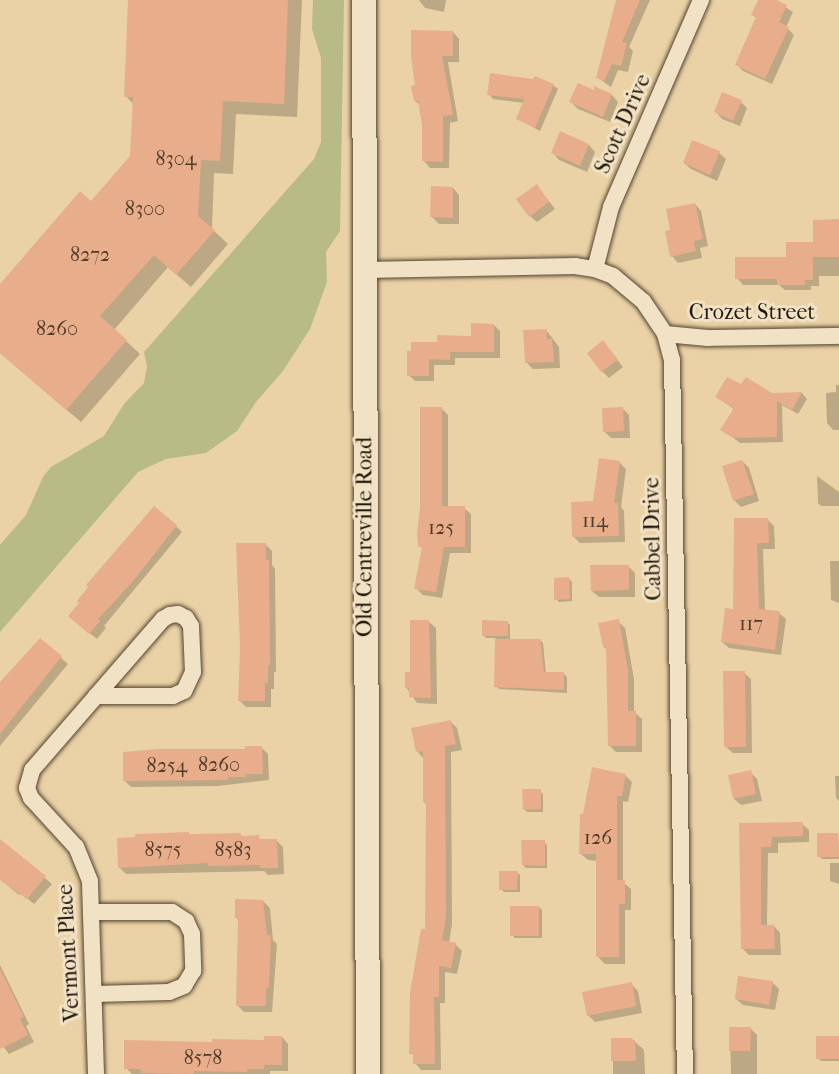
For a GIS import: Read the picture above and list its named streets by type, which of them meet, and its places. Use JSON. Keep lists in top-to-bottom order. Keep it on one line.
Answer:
{"streets":{"street":["Scott Drive","Crozet Street","Old Centreville Road","Cabbel Drive","Vermont Place"]},"crossings":[["Scott Drive","Cabbel Drive"],["Crozet Street","Cabbel Drive"],["Old Centreville Road","Cabbel Drive"]],"house_numbers":["8304","8300","8272","8260","114","125","117","8260","8254","126","8575","8583","8578"]}
